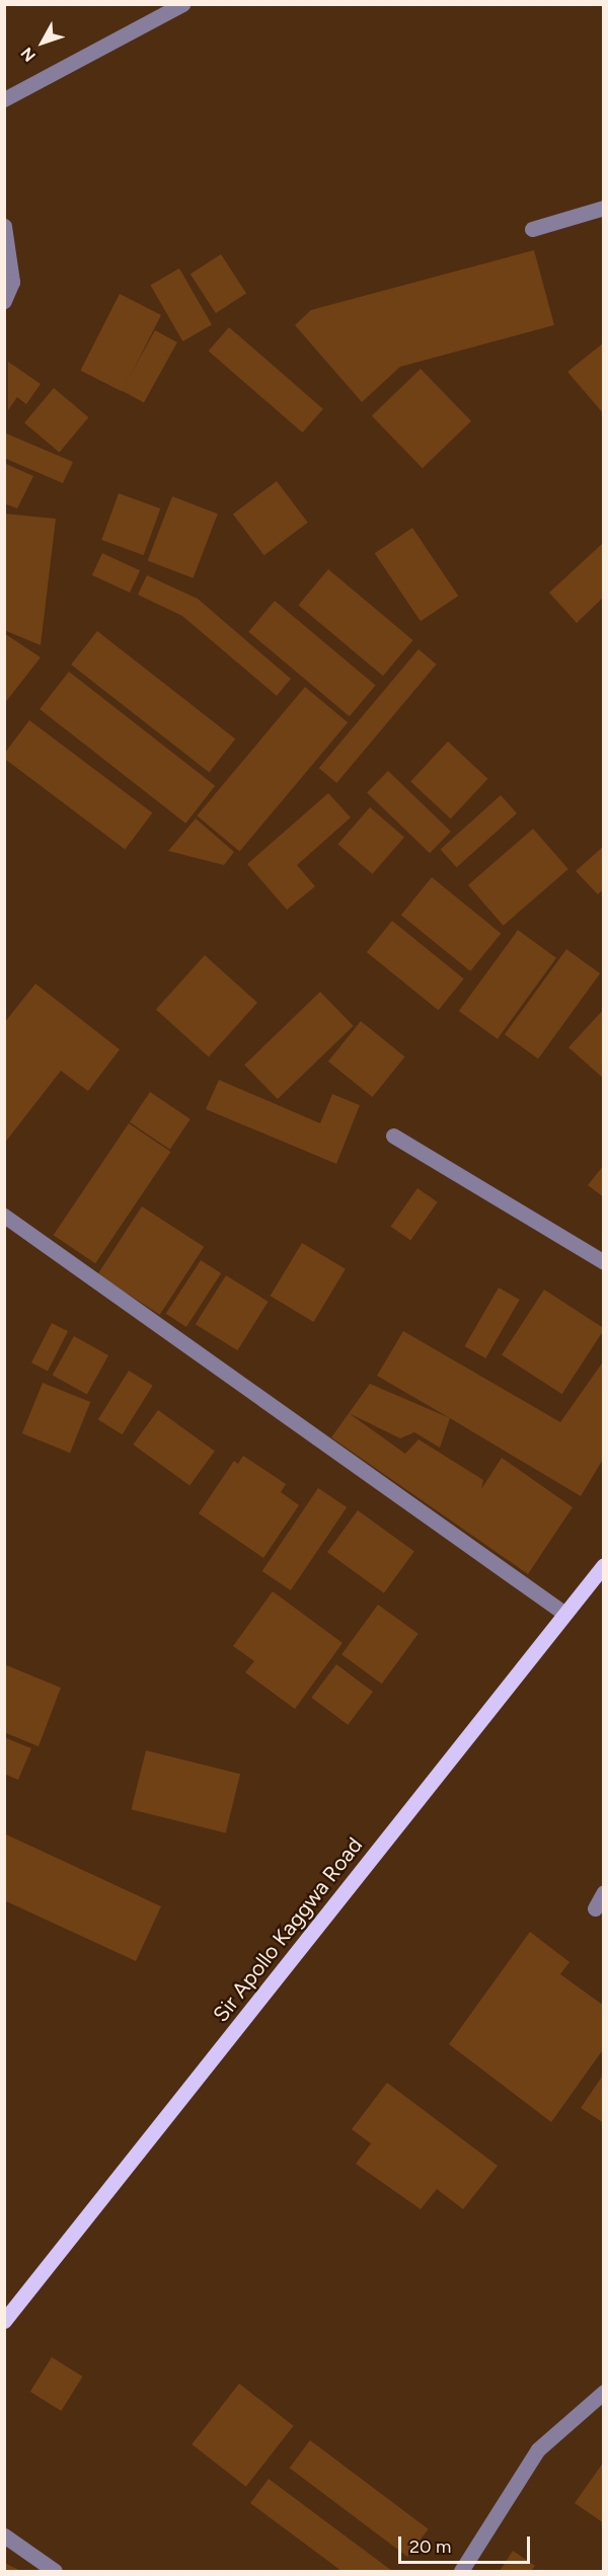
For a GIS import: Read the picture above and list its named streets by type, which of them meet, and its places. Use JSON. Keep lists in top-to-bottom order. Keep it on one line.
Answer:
{"streets":{"main road":["Sir Apollo Kaggwa Road"]},"scale_bar":"20 m","north":"bottom left"}
